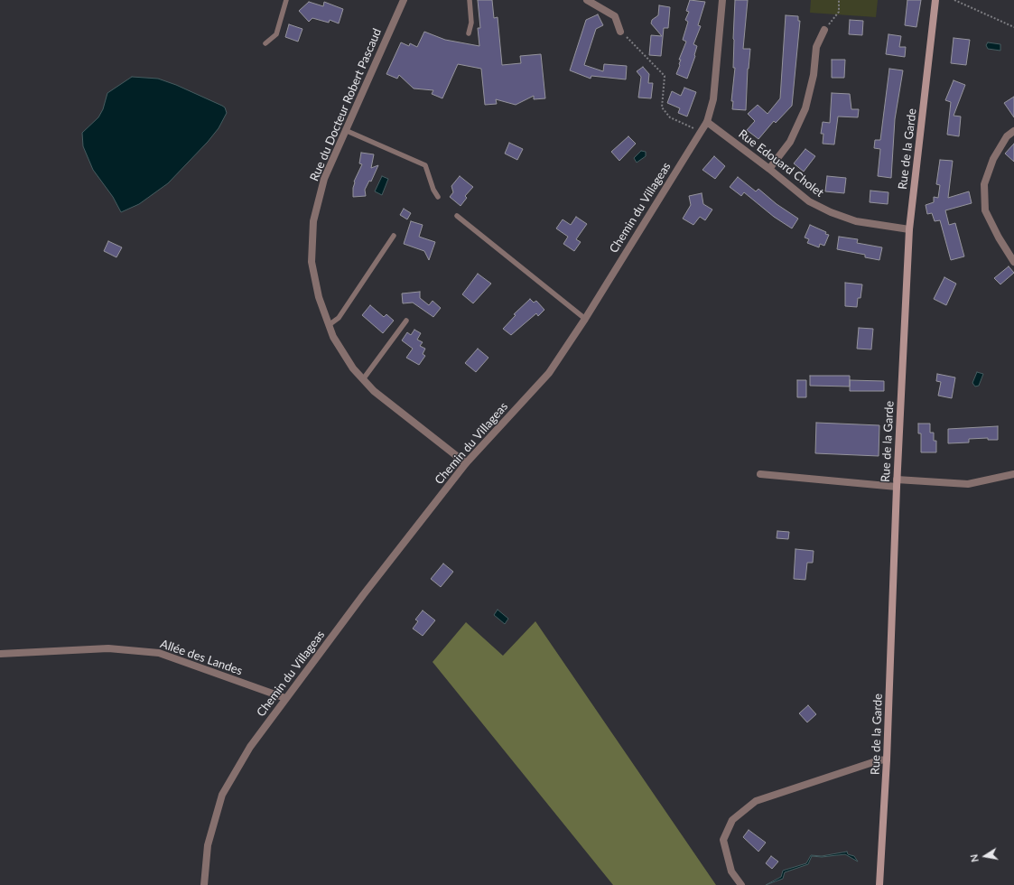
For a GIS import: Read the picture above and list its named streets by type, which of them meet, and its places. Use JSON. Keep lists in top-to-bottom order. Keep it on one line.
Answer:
{"streets":{"main road":["Rue de la Garde"],"street":["Rue du Docteur Robert Pascaud","Rue Edouard Cholet","Chemin du Villageas","Allée des Landes"]},"crossings":[["Rue du Docteur Robert Pascaud","Chemin du Villageas"],["Rue de la Garde","Rue Edouard Cholet"],["Rue Edouard Cholet","Chemin du Villageas"],["Chemin du Villageas","Allée des Landes"]],"north":"left"}
